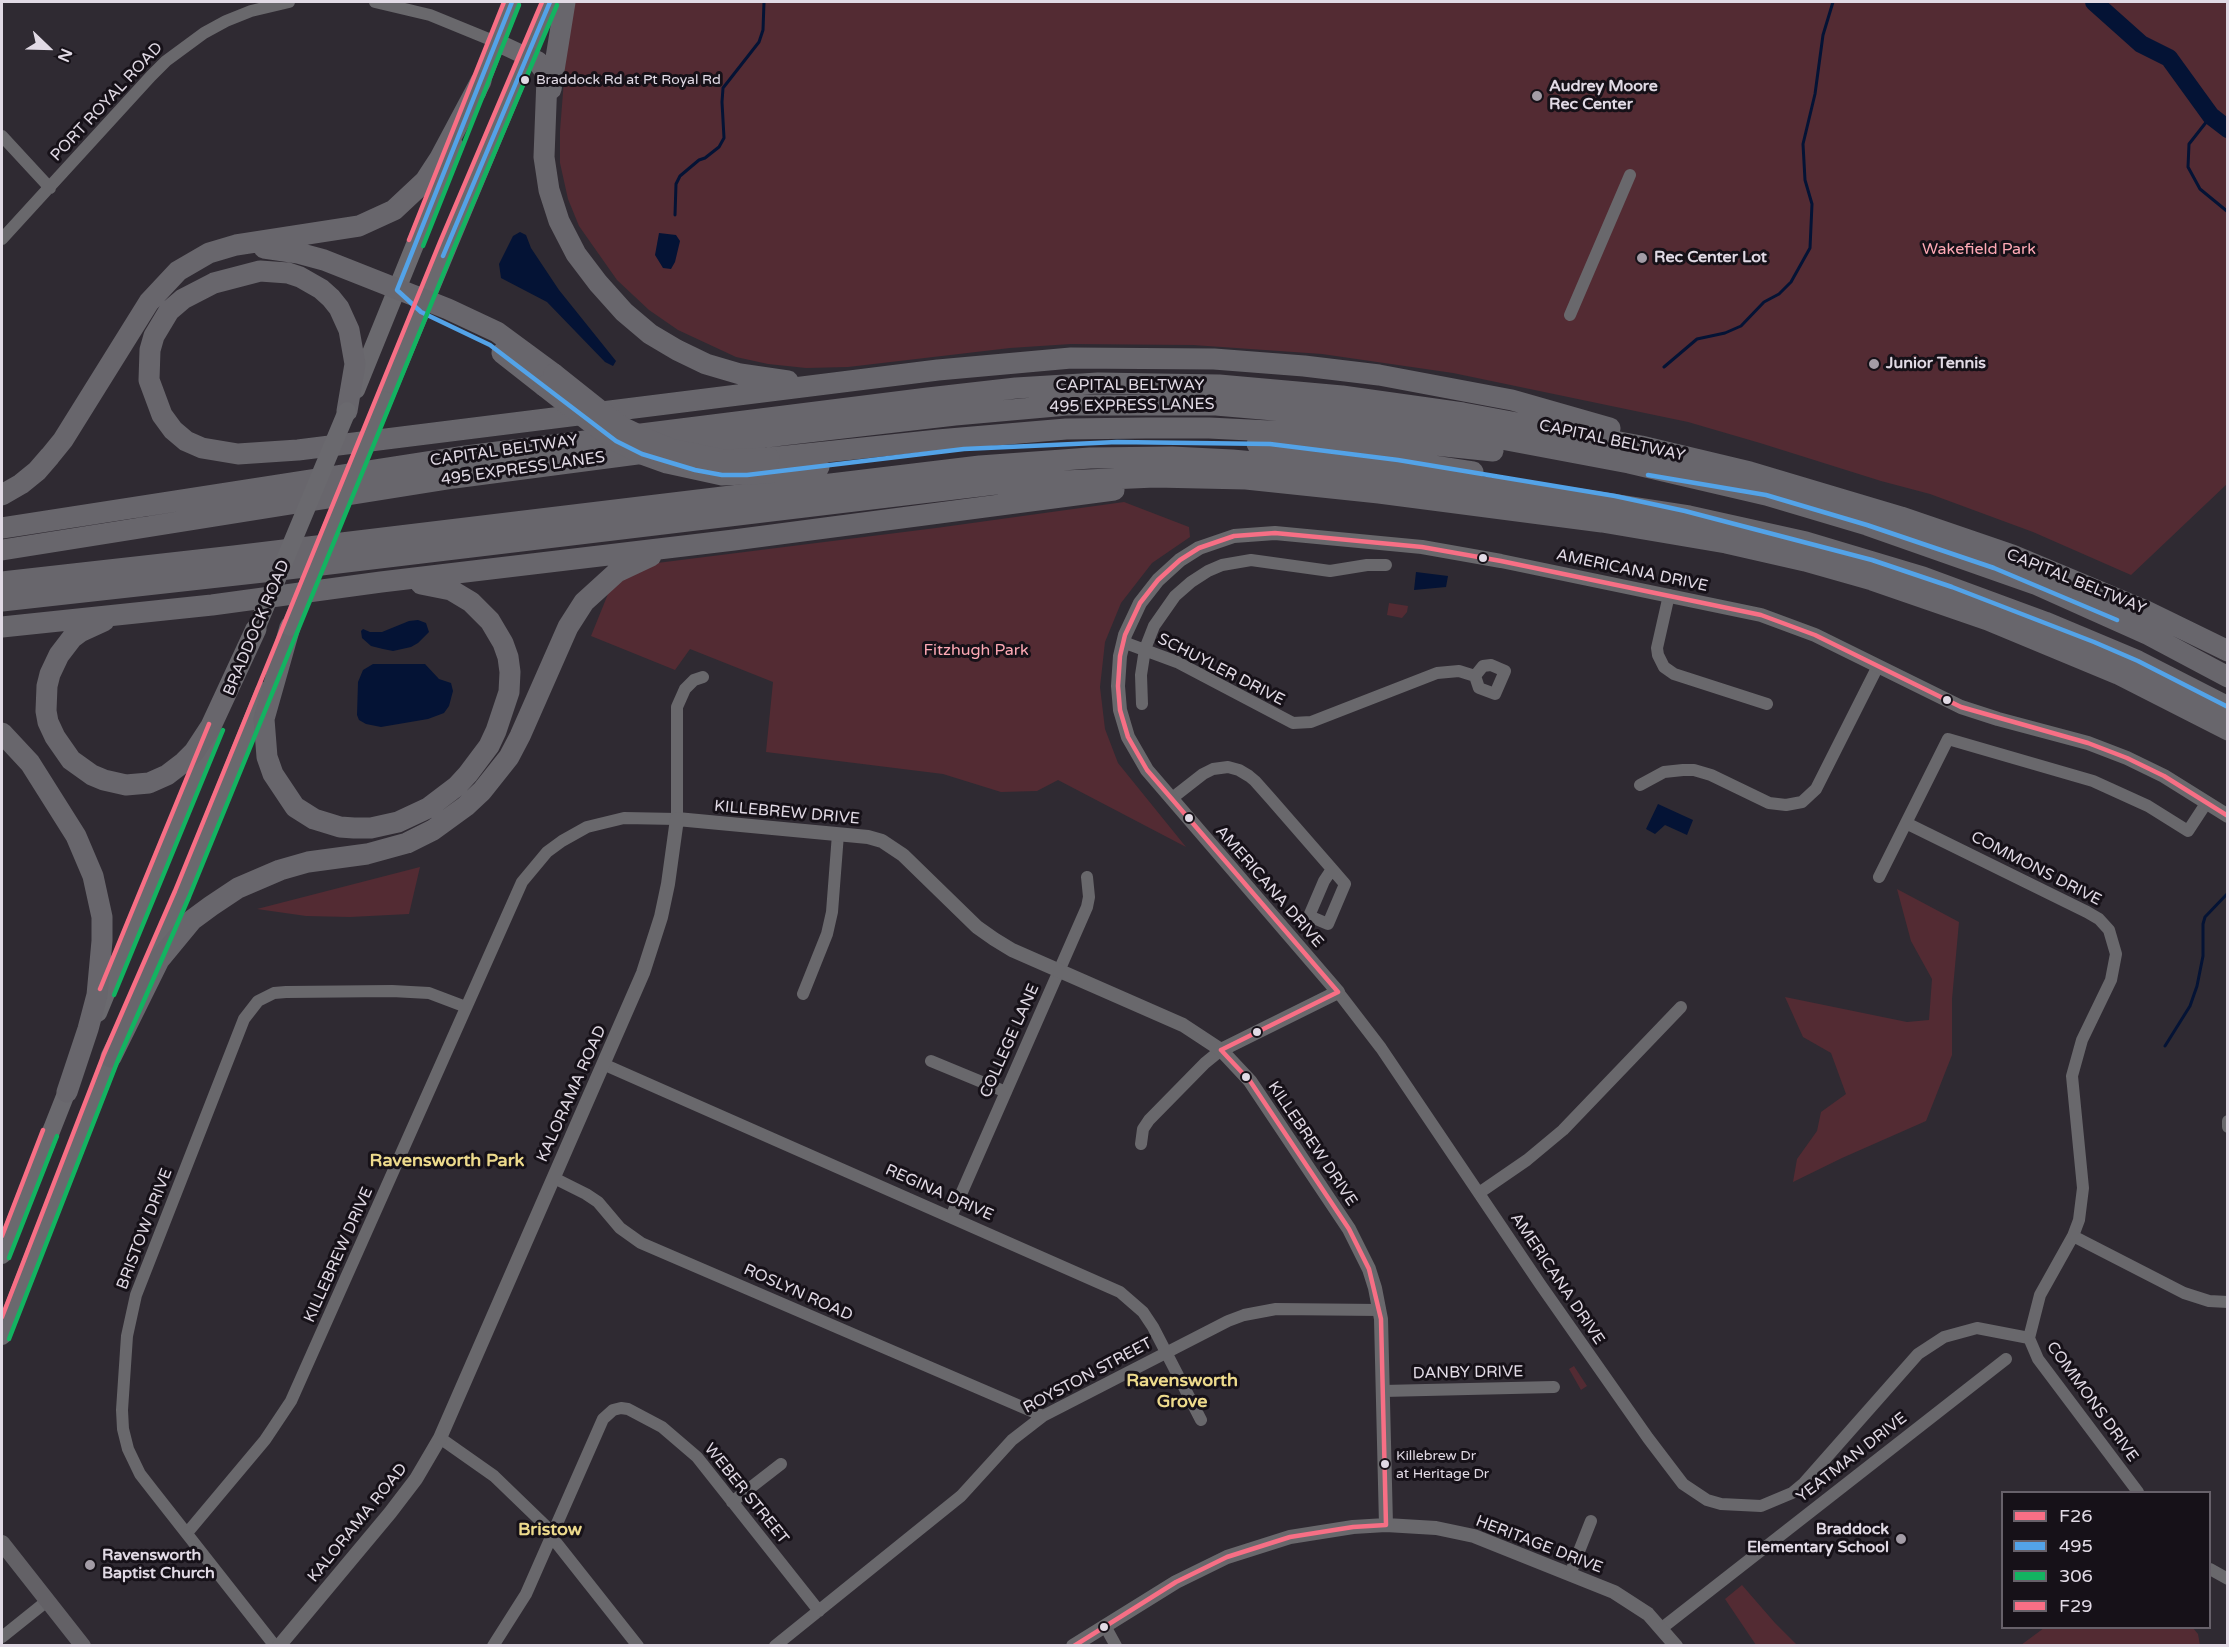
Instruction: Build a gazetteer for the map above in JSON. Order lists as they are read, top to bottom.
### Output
{
  "streets": {
    "highway": ["CAPITAL BELTWAY", "495 EXPRESS LANES"],
    "main road": ["BRADDOCK ROAD"],
    "street": [
      "PORT ROYAL ROAD",
      "AMERICANA DRIVE",
      "SCHUYLER DRIVE",
      "KILLEBREW DRIVE",
      "COMMONS DRIVE",
      "COLLEGE LANE",
      "KALORAMA ROAD",
      "REGINA DRIVE",
      "BRISTOW DRIVE",
      "ROSLYN ROAD",
      "DANBY DRIVE",
      "ROYSTON STREET",
      "YEATMAN DRIVE",
      "WEBER STREET",
      "HERITAGE DRIVE"
    ]
  },
  "crossings": [
    ["AMERICANA DRIVE", "SCHUYLER DRIVE"],
    ["AMERICANA DRIVE", "COMMONS DRIVE"],
    ["KILLEBREW DRIVE", "COLLEGE LANE"],
    ["KILLEBREW DRIVE", "KALORAMA ROAD"],
    ["KILLEBREW DRIVE", "BRISTOW DRIVE"],
    ["KILLEBREW DRIVE", "DANBY DRIVE"],
    ["KILLEBREW DRIVE", "ROYSTON STREET"],
    ["KILLEBREW DRIVE", "HERITAGE DRIVE"],
    ["COLLEGE LANE", "REGINA DRIVE"],
    ["KALORAMA ROAD", "REGINA DRIVE"],
    ["KALORAMA ROAD", "BRISTOW DRIVE"],
    ["KALORAMA ROAD", "ROSLYN ROAD"],
    ["REGINA DRIVE", "ROYSTON STREET"],
    ["ROSLYN ROAD", "ROYSTON STREET"],
    ["ROYSTON STREET", "WEBER STREET"],
    ["YEATMAN DRIVE", "HERITAGE DRIVE"]
  ],
  "districts": ["Ravensworth Park", "Ravensworth Grove", "Bristow"],
  "parks": ["Wakefield Park", "Fitzhugh Park"],
  "places": [
    "Braddock Rd at Pt Royal Rd",
    "Audrey Moore Rec Center",
    "Rec Center Lot",
    "Junior Tennis",
    "Killebrew Dr at Heritage Dr",
    "Braddock Elementary School",
    "Ravensworth Baptist Church"
  ],
  "lines": [
    "transit line 495",
    "transit line F29",
    "transit line 306",
    "transit line F26"
  ],
  "legend": [
    "F26",
    "495",
    "306",
    "F29"
  ],
  "north": "bottom right"
}
